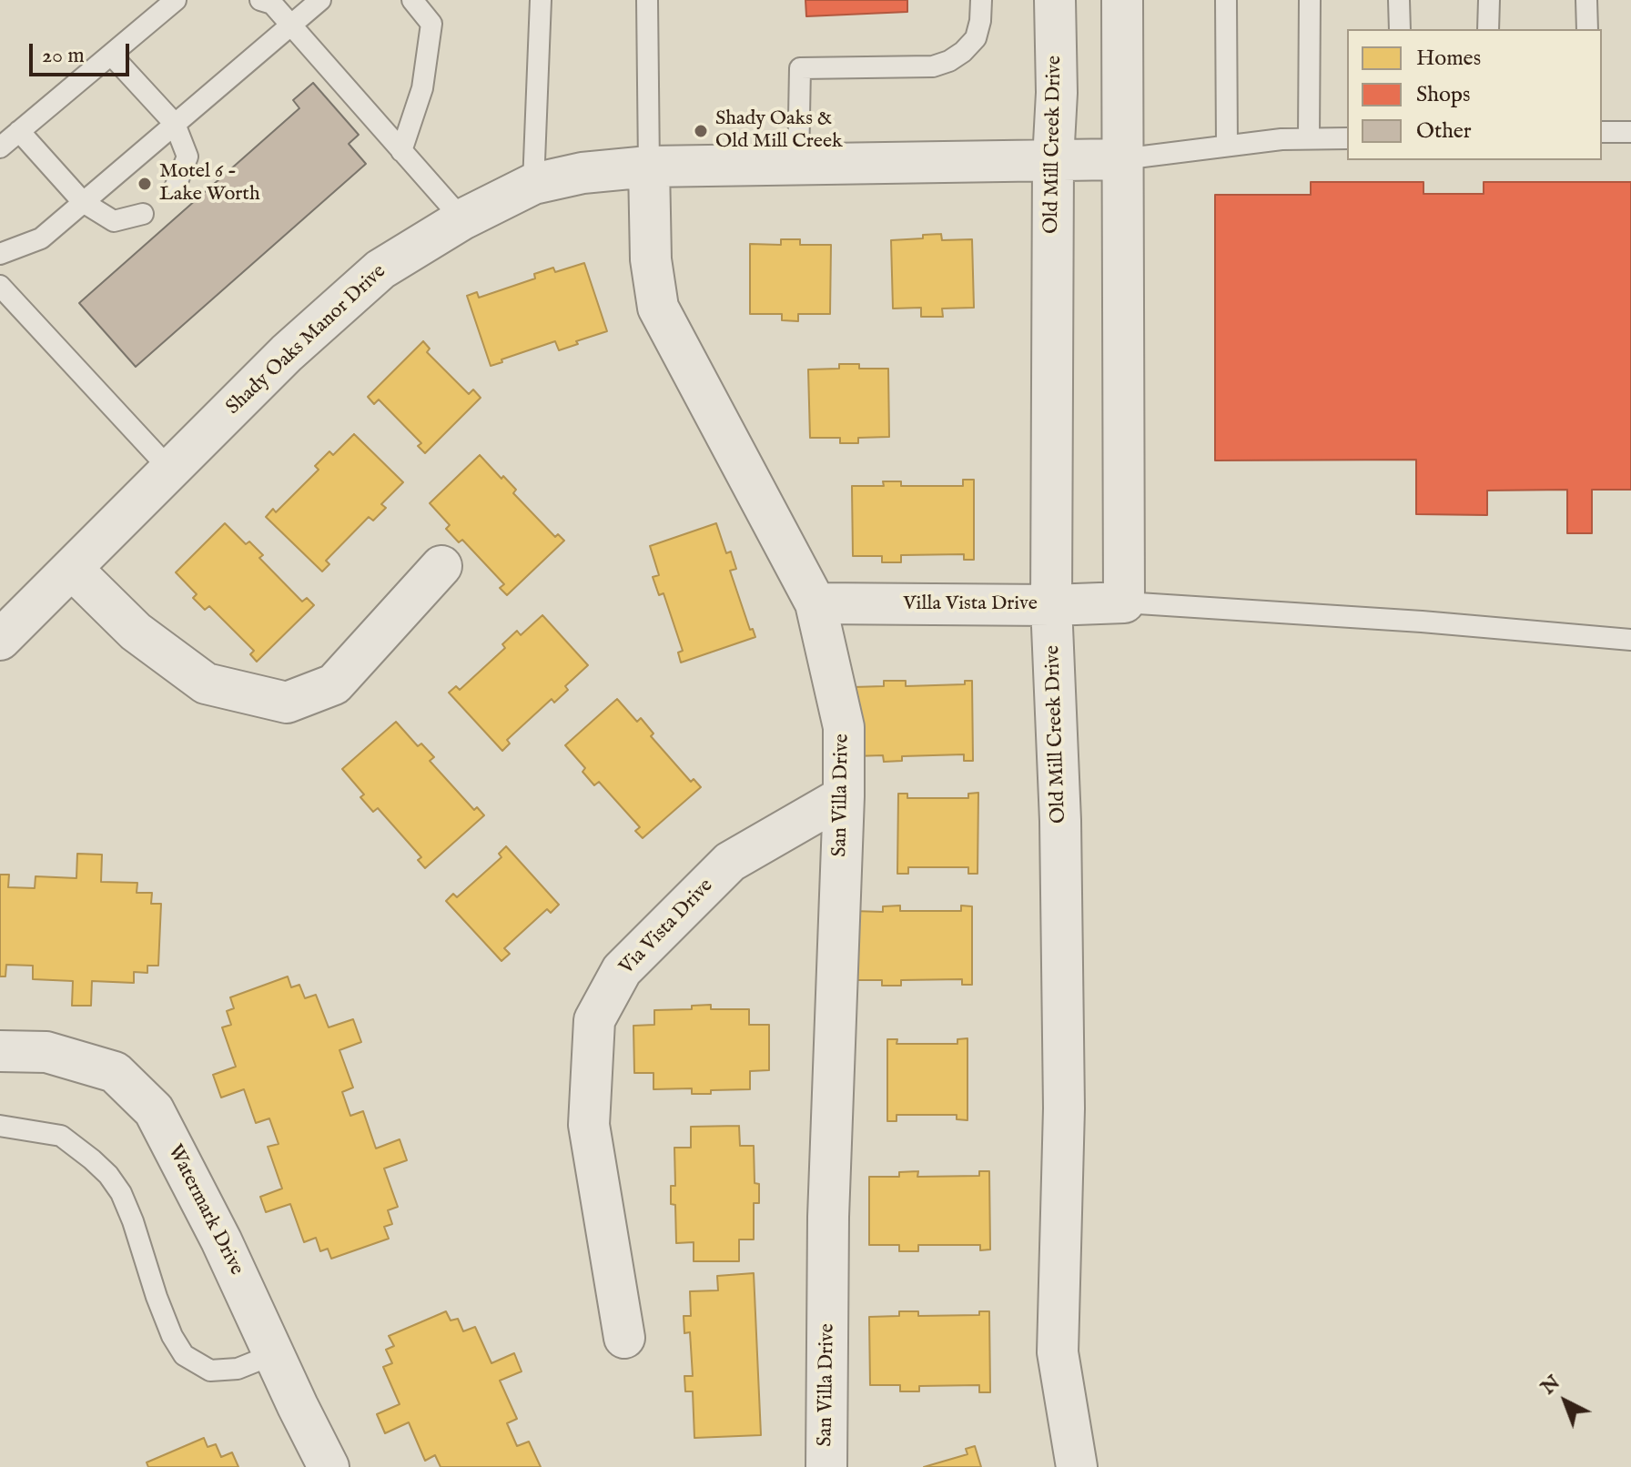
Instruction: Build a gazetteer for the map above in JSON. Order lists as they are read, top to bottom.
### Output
{
  "streets": {
    "street": [
      "Old Mill Creek Drive",
      "Shady Oaks Manor Drive",
      "Villa Vista Drive",
      "San Villa Drive",
      "Via Vista Drive",
      "Watermark Drive"
    ]
  },
  "crossings": [
    ["Old Mill Creek Drive", "Shady Oaks Manor Drive"],
    ["Old Mill Creek Drive", "Villa Vista Drive"],
    ["Shady Oaks Manor Drive", "San Villa Drive"],
    ["Villa Vista Drive", "San Villa Drive"],
    ["San Villa Drive", "Via Vista Drive"]
  ],
  "places": ["Shady Oaks & Old Mill Creek", "Motel 6 - Lake Worth"],
  "legend": ["Homes", "Shops", "Other"],
  "scale_bar": "20 m",
  "north": "top left"
}
